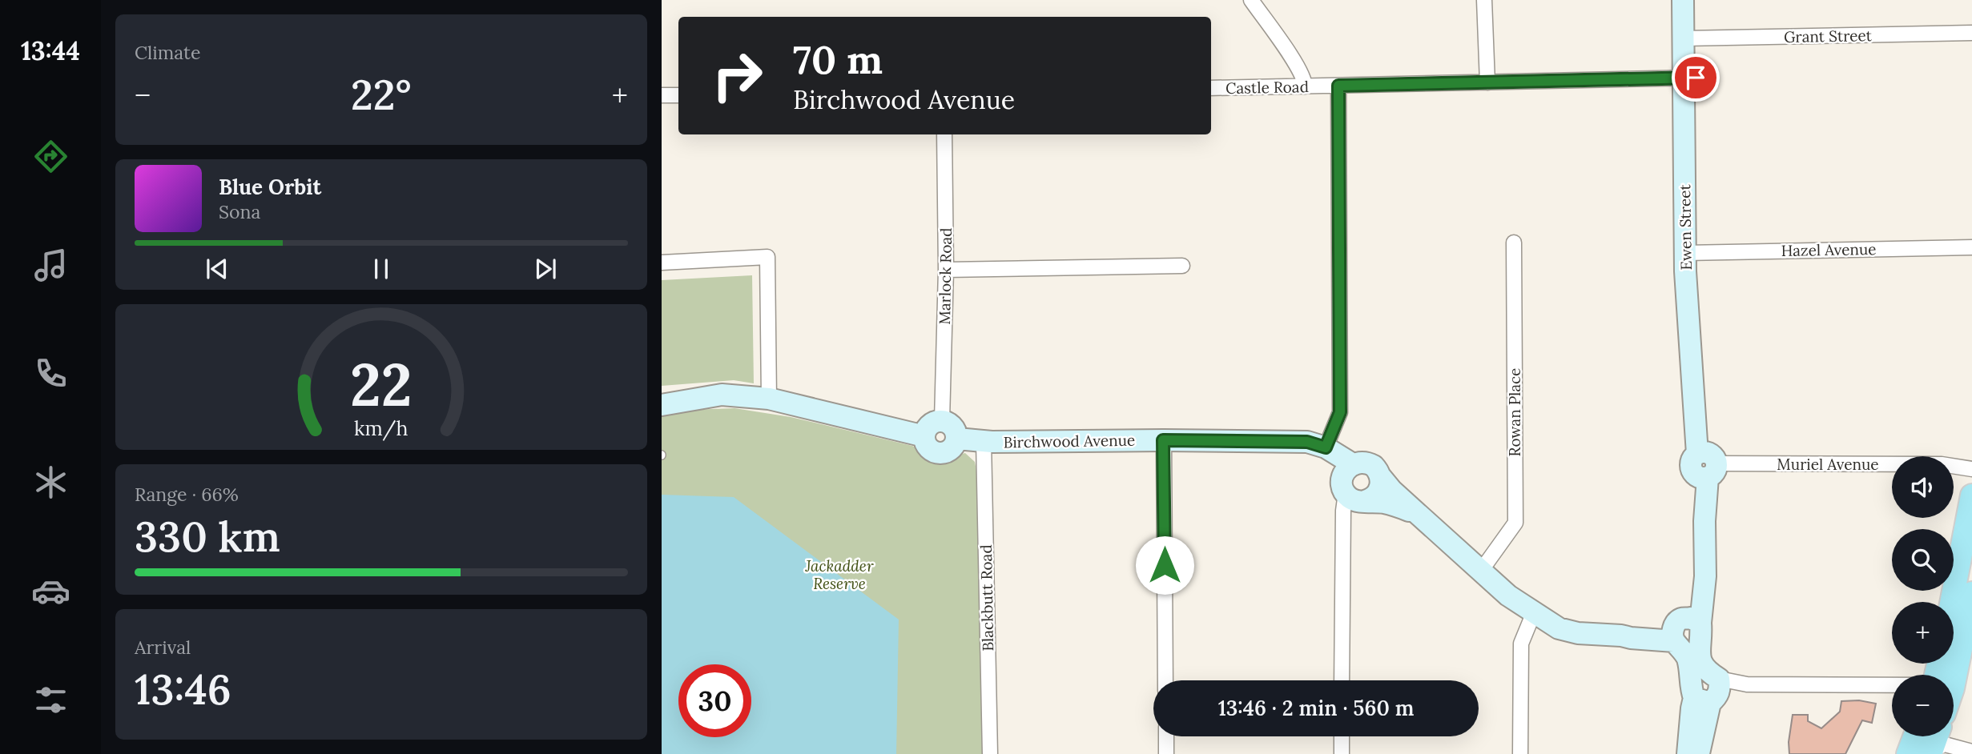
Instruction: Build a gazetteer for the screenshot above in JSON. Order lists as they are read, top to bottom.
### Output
{
  "streets": {
    "street": [
      "Grant Street",
      "Castle Road",
      "Ewen Street",
      "Hazel Avenue",
      "Marlock Road",
      "Rowan Place",
      "Birchwood Avenue",
      "Muriel Avenue",
      "Blackbutt Road"
    ]
  },
  "crossings": [
    ["Grant Street", "Ewen Street"],
    ["Castle Road", "Ewen Street"],
    ["Ewen Street", "Hazel Avenue"],
    ["Ewen Street", "Birchwood Avenue"],
    ["Ewen Street", "Muriel Avenue"],
    ["Marlock Road", "Birchwood Avenue"],
    ["Rowan Place", "Birchwood Avenue"],
    ["Birchwood Avenue", "Blackbutt Road"]
  ],
  "parks": ["Jackadder Reserve"],
  "page": {
    "tabs": "13:44",
    "tile": [
      "Climate",
      ["Range · 66%", "330 km"],
      ["Arrival", "13:46"]
    ],
    "turn": ["70 m", "Birchwood Avenue"],
    "heat": ["−", "22°", "+"],
    "song": ["Blue Orbit", "Sona"],
    "map_buttons": ["+", "−"],
    "limit": "30",
    "trip": "13:46 · 2 min · 560 m",
    "gauge": ["22", "km/h"]
  }
}
